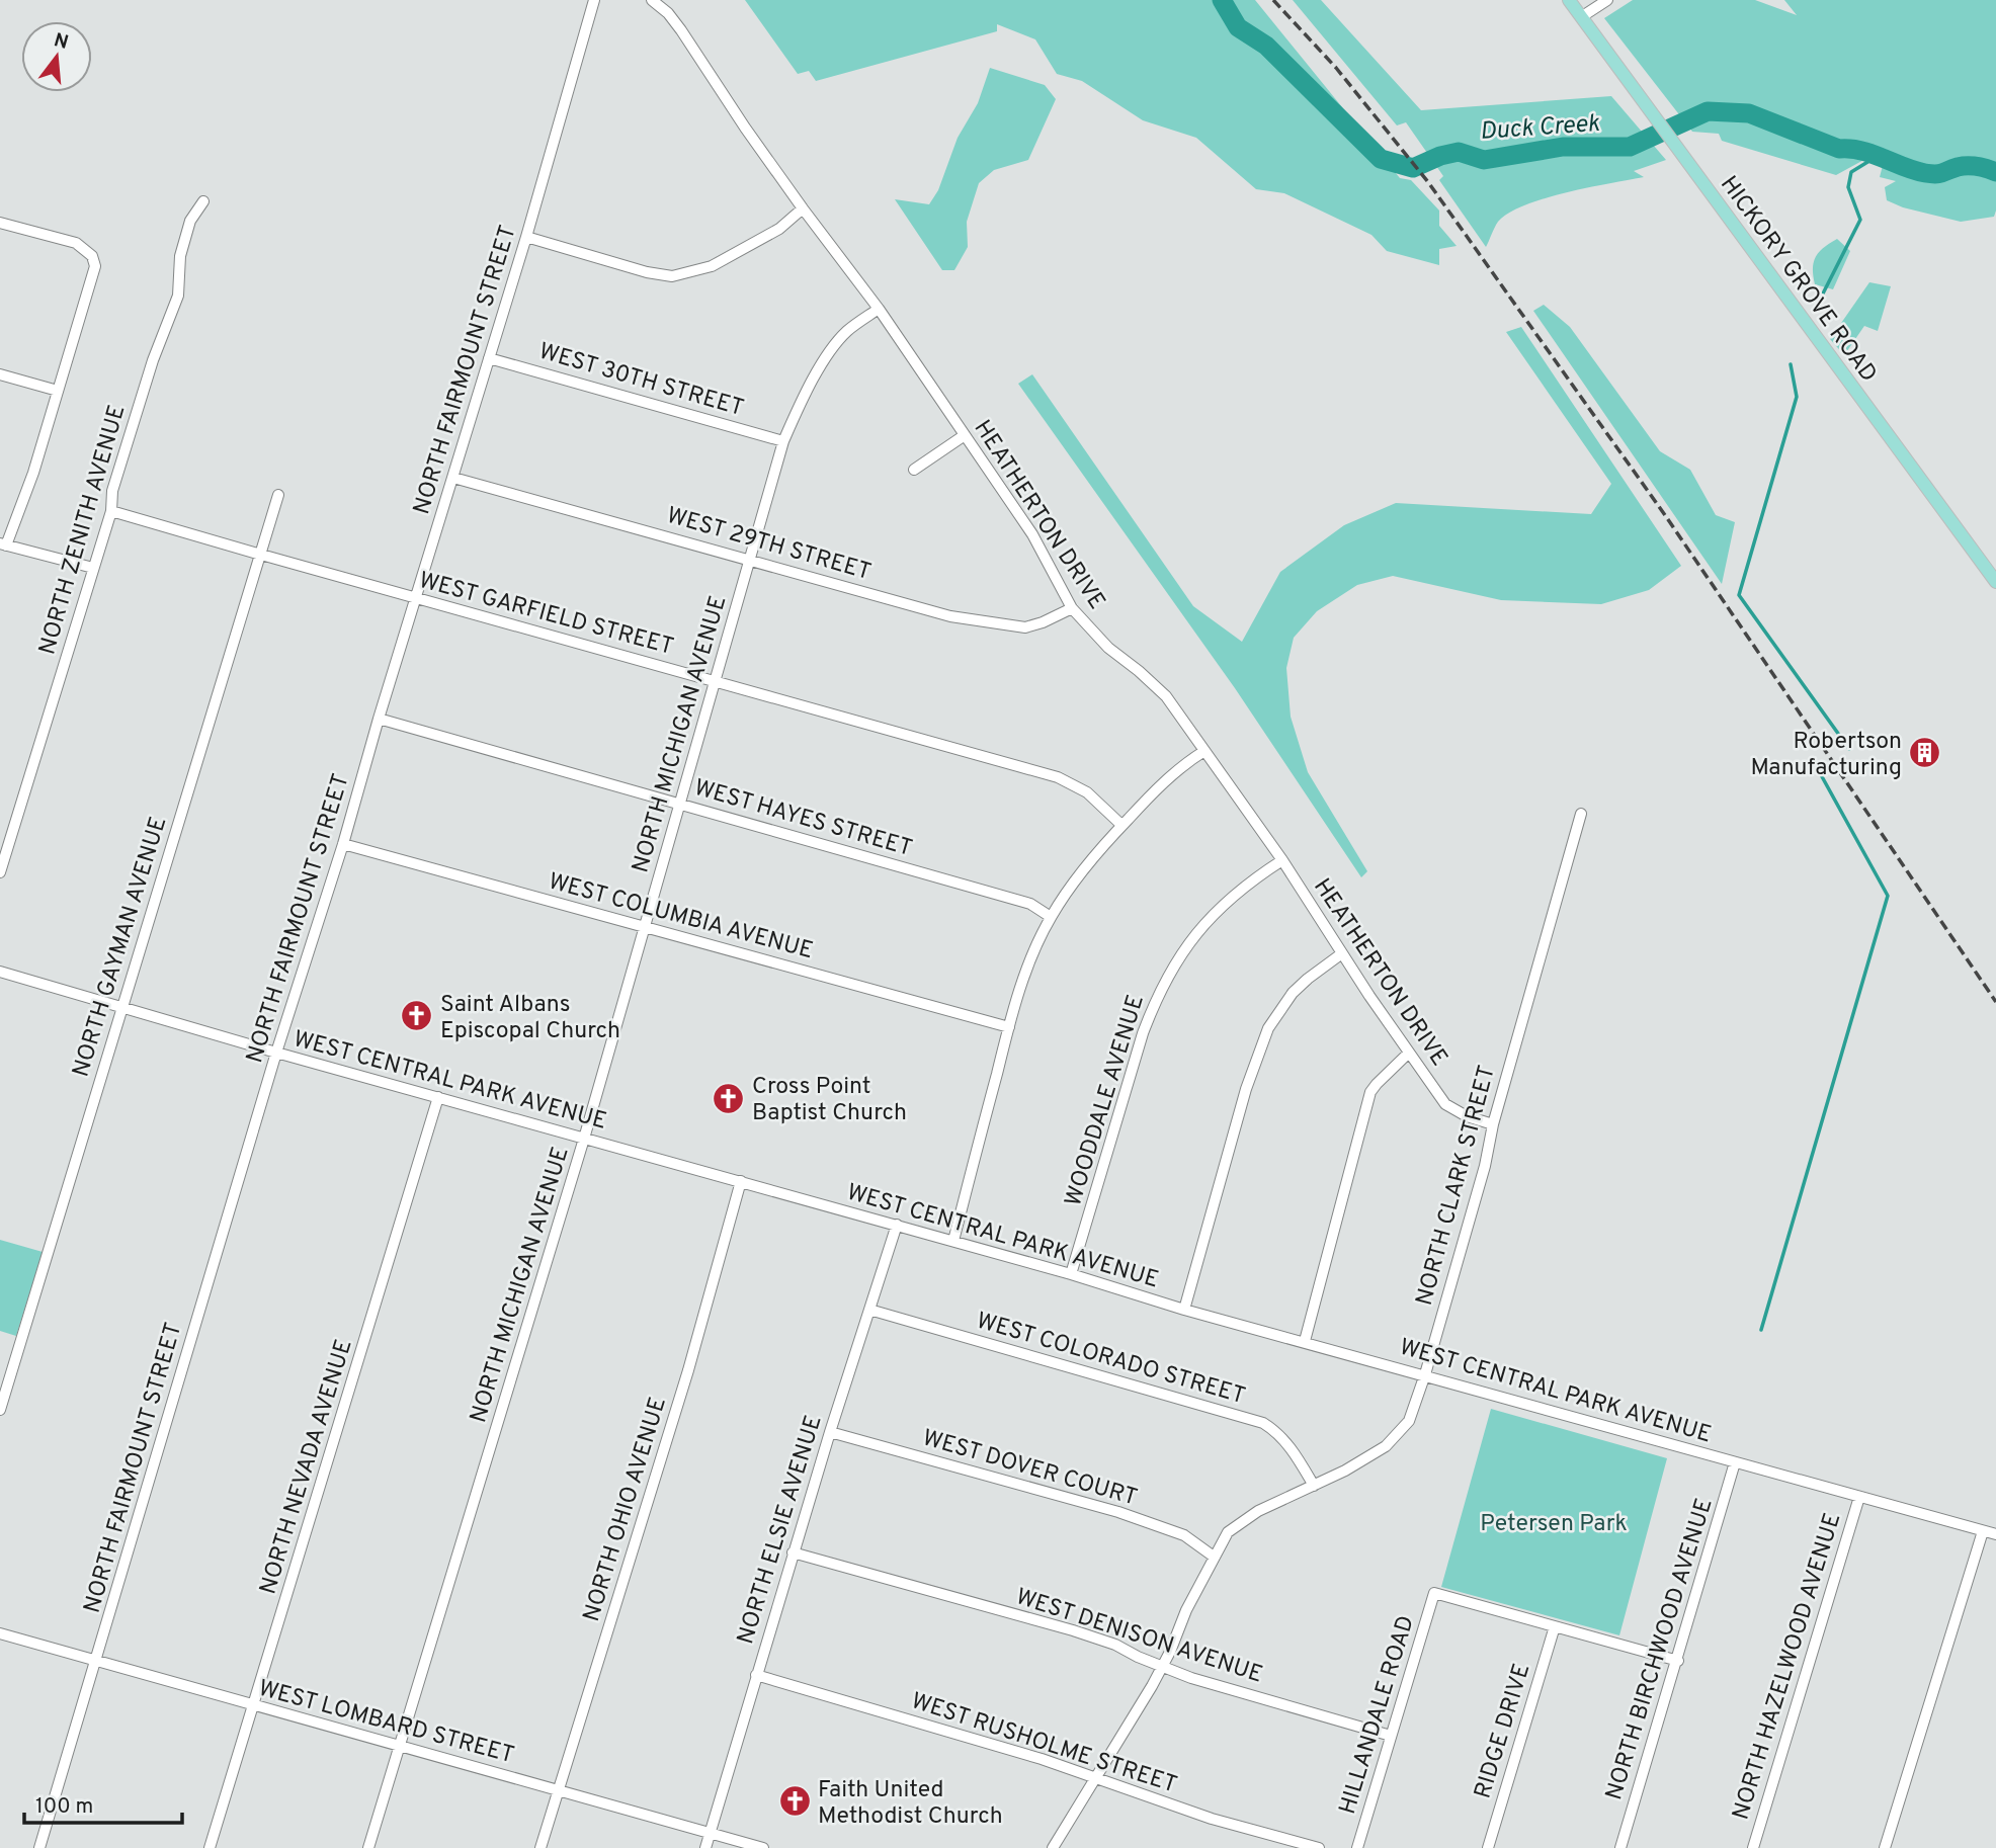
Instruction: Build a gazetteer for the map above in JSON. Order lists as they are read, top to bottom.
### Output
{
  "streets": {
    "main road": ["HICKORY GROVE ROAD"],
    "street": [
      "NORTH FAIRMOUNT STREET",
      "WEST 30TH STREET",
      "HEATHERTON DRIVE",
      "NORTH ZENITH AVENUE",
      "WEST 29TH STREET",
      "WEST GARFIELD STREET",
      "NORTH MICHIGAN AVENUE",
      "WEST HAYES STREET",
      "WEST COLUMBIA AVENUE",
      "NORTH GAYMAN AVENUE",
      "WEST CENTRAL PARK AVENUE",
      "WOODDALE AVENUE",
      "NORTH CLARK STREET",
      "WEST COLORADO STREET",
      "NORTH NEVADA AVENUE",
      "WEST DOVER COURT",
      "NORTH OHIO AVENUE",
      "NORTH ELSIE AVENUE",
      "WEST DENISON AVENUE",
      "NORTH BIRCHWOOD AVENUE",
      "NORTH HAZELWOOD AVENUE",
      "HILLANDALE ROAD",
      "WEST LOMBARD STREET",
      "RIDGE DRIVE",
      "WEST RUSHOLME STREET"
    ]
  },
  "crossings": [
    ["NORTH FAIRMOUNT STREET", "WEST 30TH STREET"],
    ["NORTH FAIRMOUNT STREET", "WEST 29TH STREET"],
    ["NORTH FAIRMOUNT STREET", "WEST GARFIELD STREET"],
    ["NORTH FAIRMOUNT STREET", "WEST HAYES STREET"],
    ["NORTH FAIRMOUNT STREET", "WEST COLUMBIA AVENUE"],
    ["NORTH FAIRMOUNT STREET", "WEST CENTRAL PARK AVENUE"],
    ["NORTH FAIRMOUNT STREET", "WEST LOMBARD STREET"],
    ["WEST 30TH STREET", "NORTH MICHIGAN AVENUE"],
    ["HEATHERTON DRIVE", "WEST 29TH STREET"],
    ["HEATHERTON DRIVE", "NORTH MICHIGAN AVENUE"],
    ["HEATHERTON DRIVE", "WOODDALE AVENUE"],
    ["HEATHERTON DRIVE", "NORTH CLARK STREET"],
    ["NORTH ZENITH AVENUE", "WEST GARFIELD STREET"],
    ["WEST 29TH STREET", "NORTH MICHIGAN AVENUE"],
    ["WEST GARFIELD STREET", "NORTH MICHIGAN AVENUE"],
    ["WEST GARFIELD STREET", "NORTH GAYMAN AVENUE"],
    ["NORTH MICHIGAN AVENUE", "WEST HAYES STREET"],
    ["NORTH MICHIGAN AVENUE", "WEST COLUMBIA AVENUE"],
    ["NORTH MICHIGAN AVENUE", "WEST CENTRAL PARK AVENUE"],
    ["NORTH MICHIGAN AVENUE", "WEST LOMBARD STREET"],
    ["NORTH GAYMAN AVENUE", "WEST CENTRAL PARK AVENUE"],
    ["WEST CENTRAL PARK AVENUE", "WOODDALE AVENUE"],
    ["WEST CENTRAL PARK AVENUE", "NORTH CLARK STREET"],
    ["WEST CENTRAL PARK AVENUE", "NORTH NEVADA AVENUE"],
    ["WEST CENTRAL PARK AVENUE", "NORTH OHIO AVENUE"],
    ["WEST CENTRAL PARK AVENUE", "NORTH ELSIE AVENUE"],
    ["WEST CENTRAL PARK AVENUE", "NORTH BIRCHWOOD AVENUE"],
    ["WEST CENTRAL PARK AVENUE", "NORTH HAZELWOOD AVENUE"],
    ["NORTH CLARK STREET", "WEST COLORADO STREET"],
    ["NORTH CLARK STREET", "WEST DOVER COURT"],
    ["NORTH CLARK STREET", "WEST DENISON AVENUE"],
    ["NORTH CLARK STREET", "WEST RUSHOLME STREET"],
    ["WEST COLORADO STREET", "NORTH ELSIE AVENUE"],
    ["NORTH NEVADA AVENUE", "WEST LOMBARD STREET"],
    ["WEST DOVER COURT", "NORTH ELSIE AVENUE"],
    ["NORTH OHIO AVENUE", "WEST LOMBARD STREET"],
    ["NORTH ELSIE AVENUE", "WEST DENISON AVENUE"],
    ["NORTH ELSIE AVENUE", "WEST LOMBARD STREET"],
    ["NORTH ELSIE AVENUE", "WEST RUSHOLME STREET"],
    ["WEST DENISON AVENUE", "HILLANDALE ROAD"],
    ["HILLANDALE ROAD", "RIDGE DRIVE"]
  ],
  "water": ["Duck Creek"],
  "parks": ["Petersen Park"],
  "places": {
    "building": ["Robertson Manufacturing"],
    "church": ["Saint Albans Episcopal Church", "Cross Point Baptist Church", "Faith United Methodist Church"]
  },
  "scale_bar": "100 m",
  "north": "top"
}
